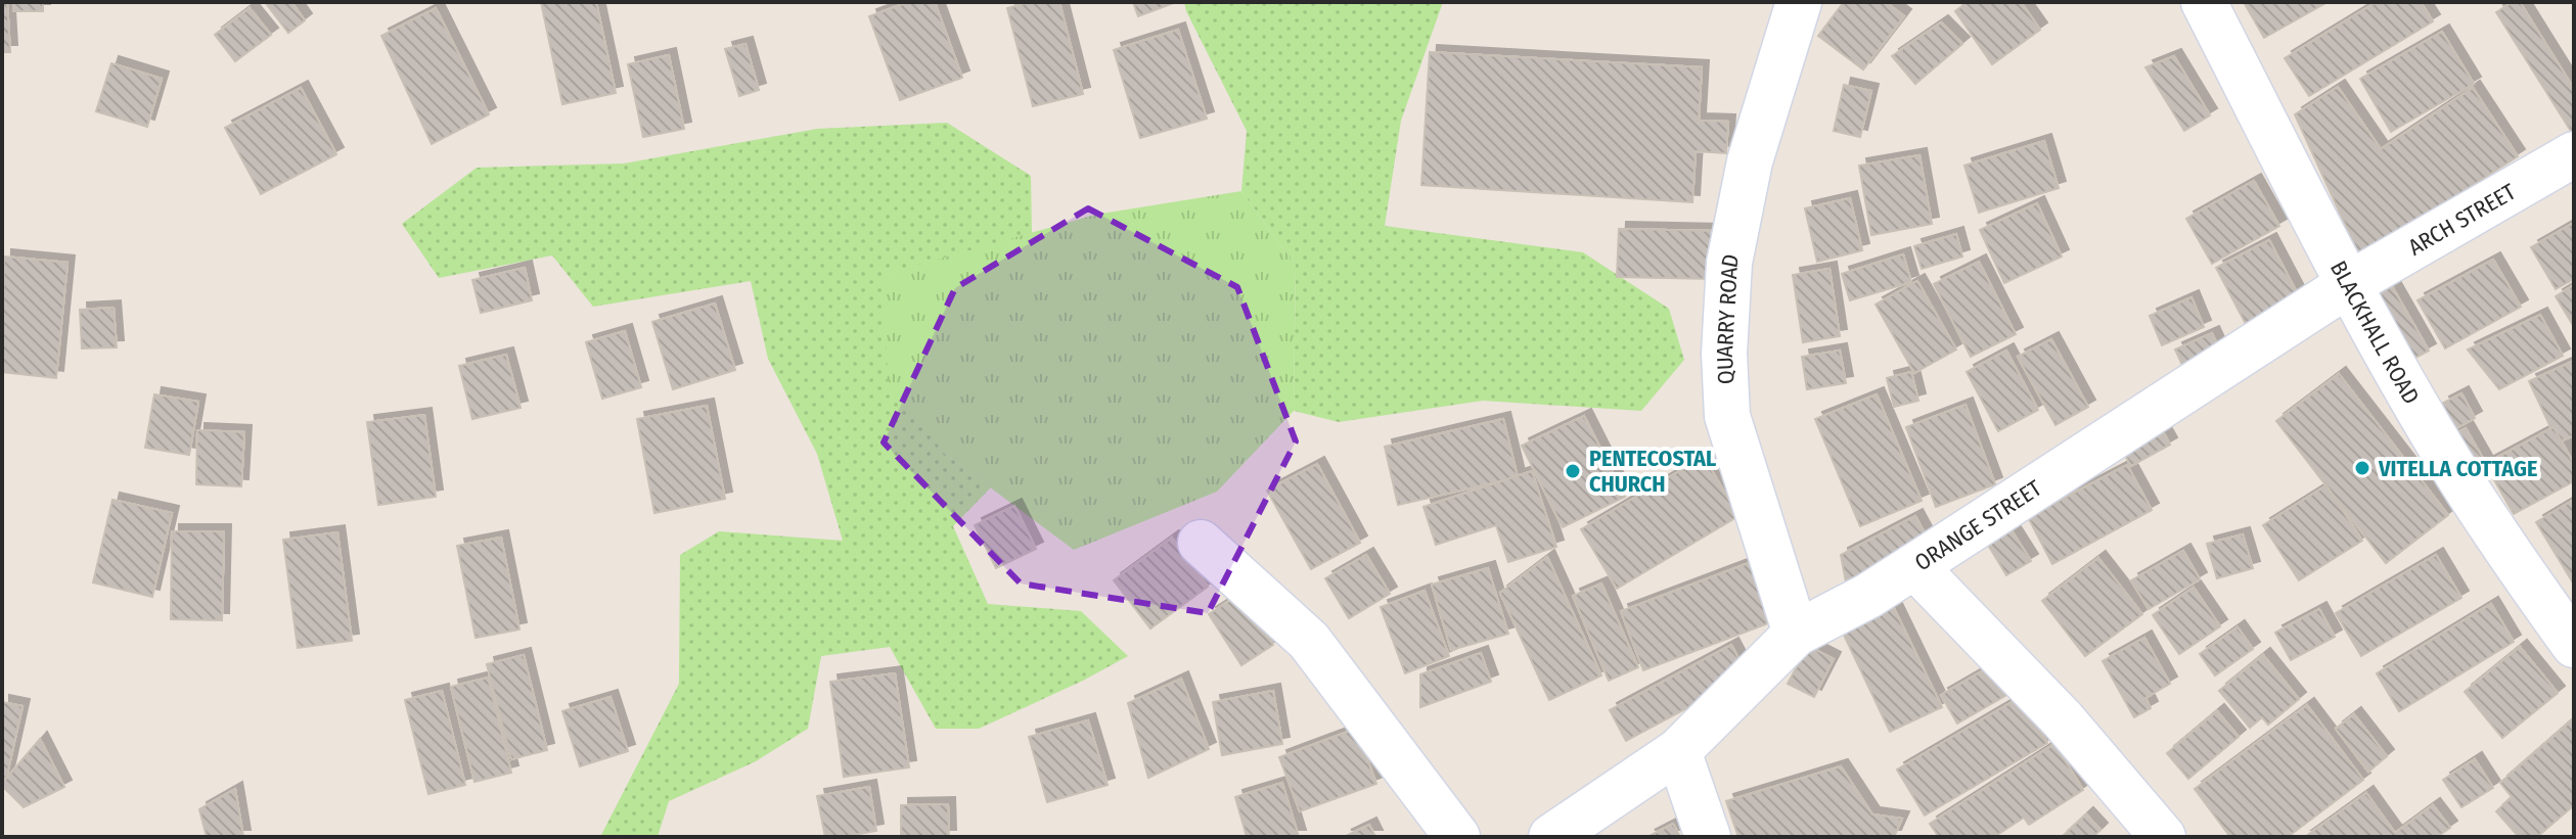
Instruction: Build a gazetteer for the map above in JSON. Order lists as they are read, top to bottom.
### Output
{
  "streets": {
    "street": [
      "ARCH STREET",
      "QUARRY ROAD",
      "BLACKHALL ROAD",
      "ORANGE STREET"
    ]
  },
  "crossings": [
    ["ARCH STREET", "BLACKHALL ROAD"],
    ["ARCH STREET", "ORANGE STREET"],
    ["BLACKHALL ROAD", "ORANGE STREET"]
  ],
  "places": ["VITELLA COTTAGE", "PENTECOSTAL CHURCH"]
}
